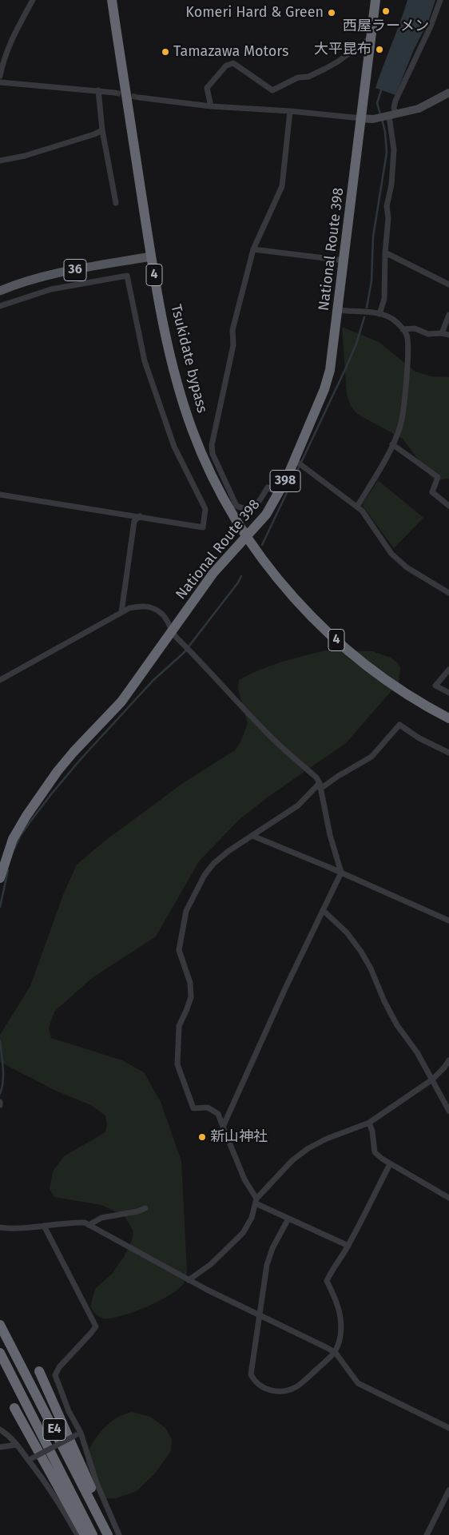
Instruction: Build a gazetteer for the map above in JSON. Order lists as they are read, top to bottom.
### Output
{
  "streets": {
    "highway": [
      "National Route 398",
      "4",
      "Tsukidate bypass",
      "398",
      "E4"
    ],
    "main road": ["36"]
  },
  "crossings": [
    ["National Route 398", "Tsukidate bypass"],
    ["36", "Tsukidate bypass"]
  ],
  "places": [
    "西屋ラーメン",
    "Komeri Hard & Green",
    "大平昆布",
    "Tamazawa Motors",
    "新山神社"
  ]
}
